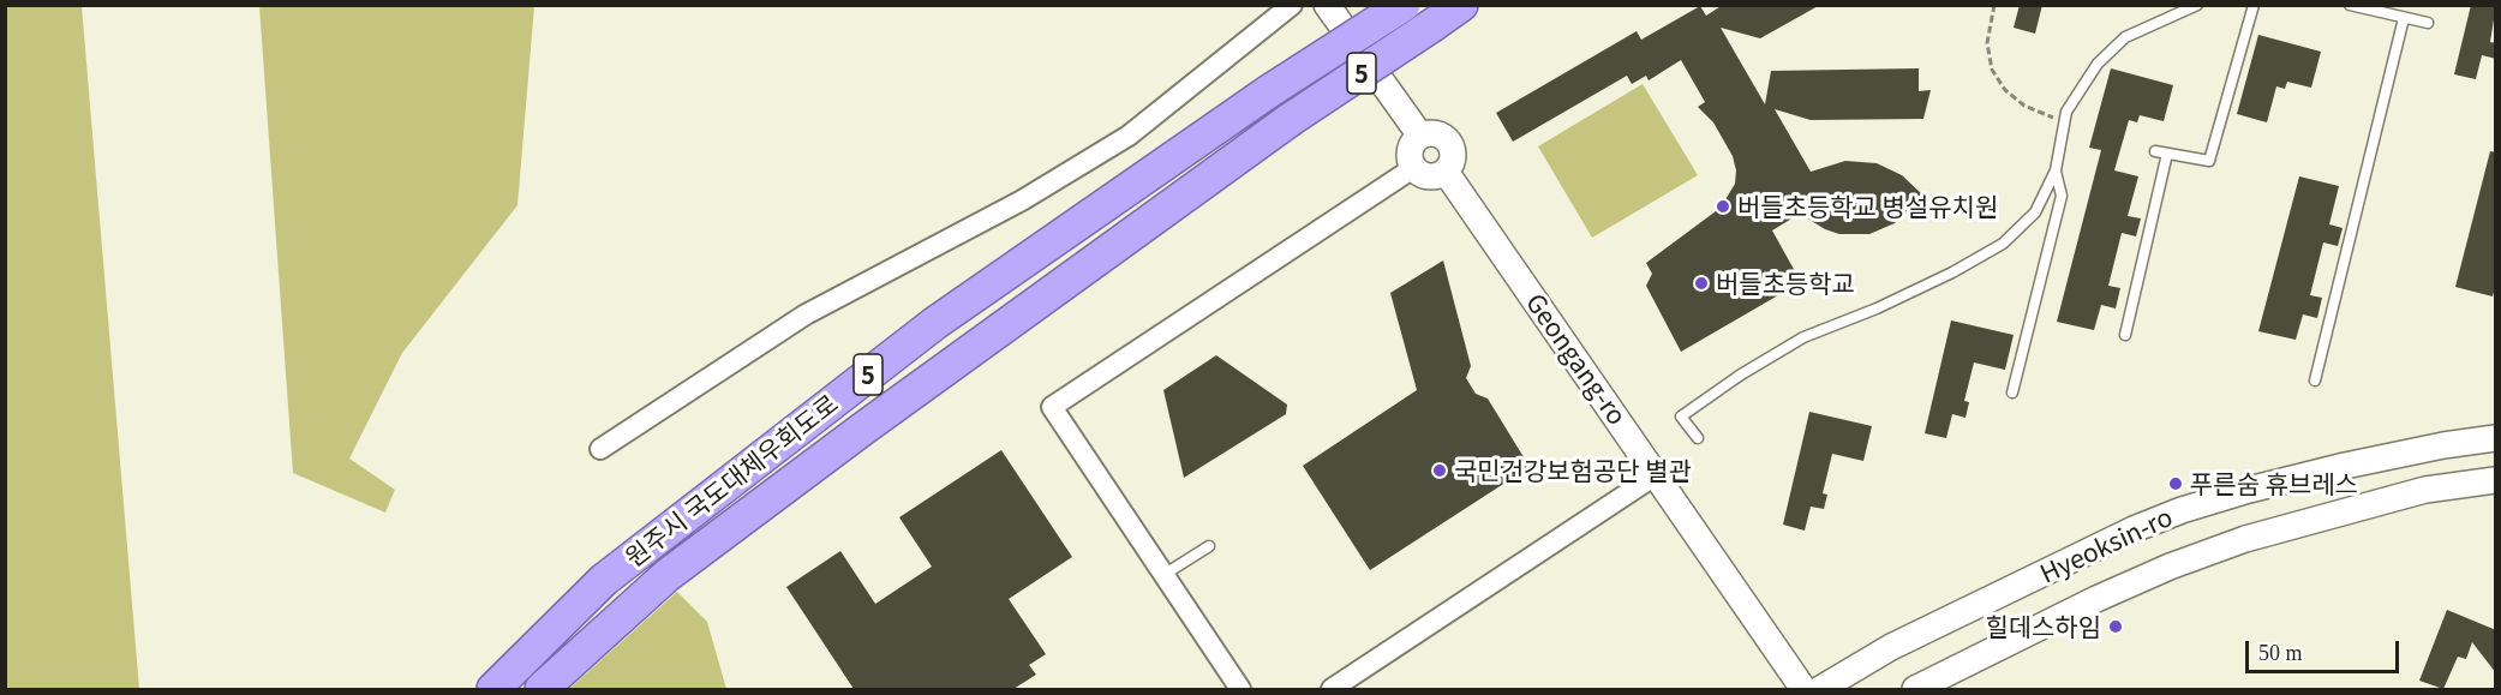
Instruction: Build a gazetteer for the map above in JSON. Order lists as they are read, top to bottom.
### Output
{
  "streets": {
    "highway": ["5", "원주시 국도대체우회도로"],
    "street": ["Geongang-ro", "Hyeoksin-ro"]
  },
  "places": [
    "버들초등학교 병설유치원",
    "버들초등학교",
    "국민건강보험공단 별관",
    "푸른숨 휴브레스",
    "힐데스하임"
  ],
  "scale_bar": "50 m"
}
